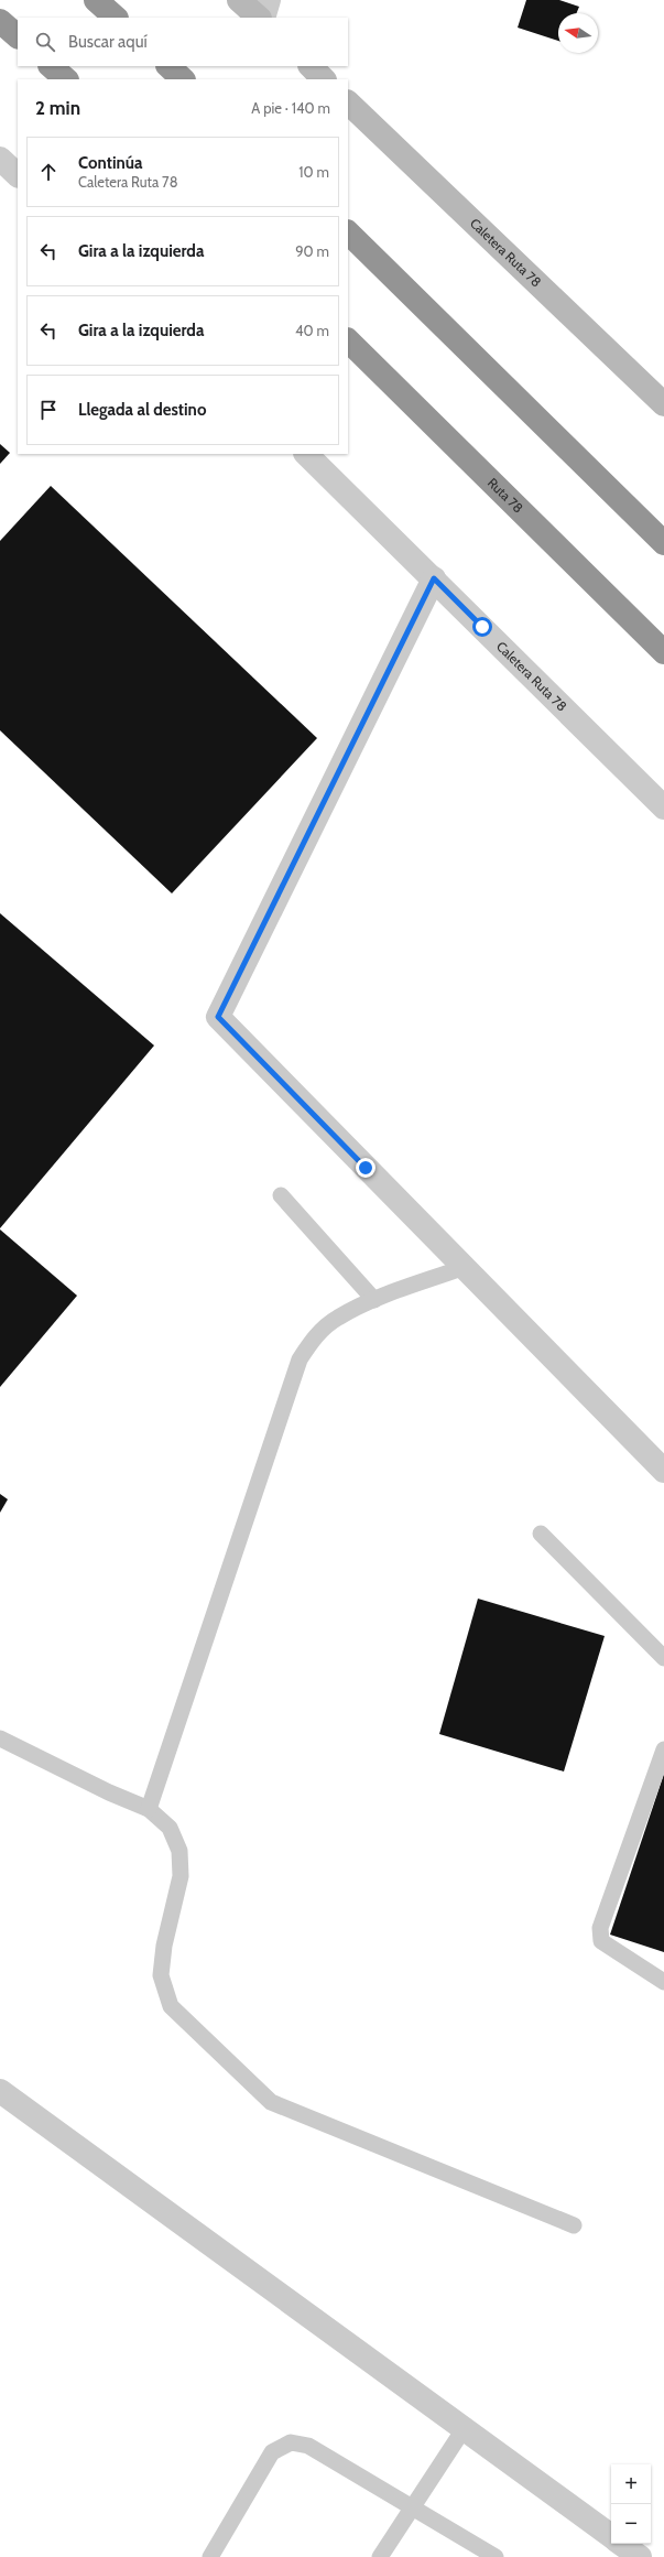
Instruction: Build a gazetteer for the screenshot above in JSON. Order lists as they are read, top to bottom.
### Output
{
  "streets": {
    "highway": ["Ruta 78"],
    "street": ["Caletera Ruta 78"]
  },
  "north": "left",
  "page": {
    "search": "Buscar aquí",
    "heading": ["2 min", "A pie · 140 m"],
    "list": [
      ["Continúa", "Caletera Ruta 78", "10 m"],
      ["Gira a la izquierda", "90 m"],
      ["Gira a la izquierda", "40 m"],
      "Llegada al destino"
    ],
    "map_buttons": ["+", "−"]
  }
}
